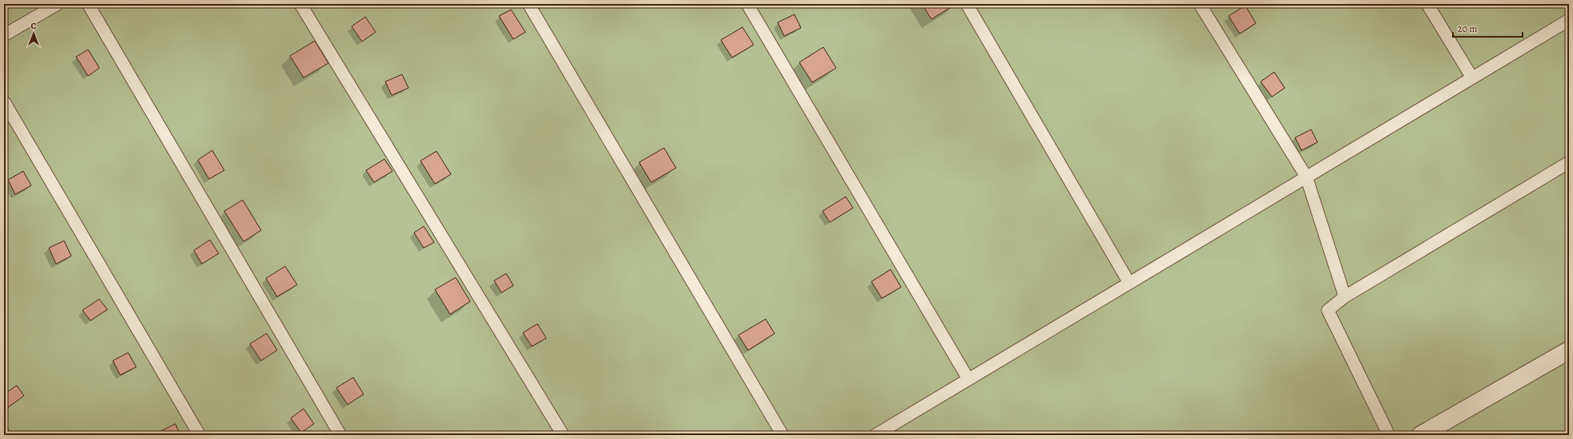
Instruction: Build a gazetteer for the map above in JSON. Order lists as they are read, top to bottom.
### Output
{
  "scale_bar": "20 m",
  "north": "top"
}
